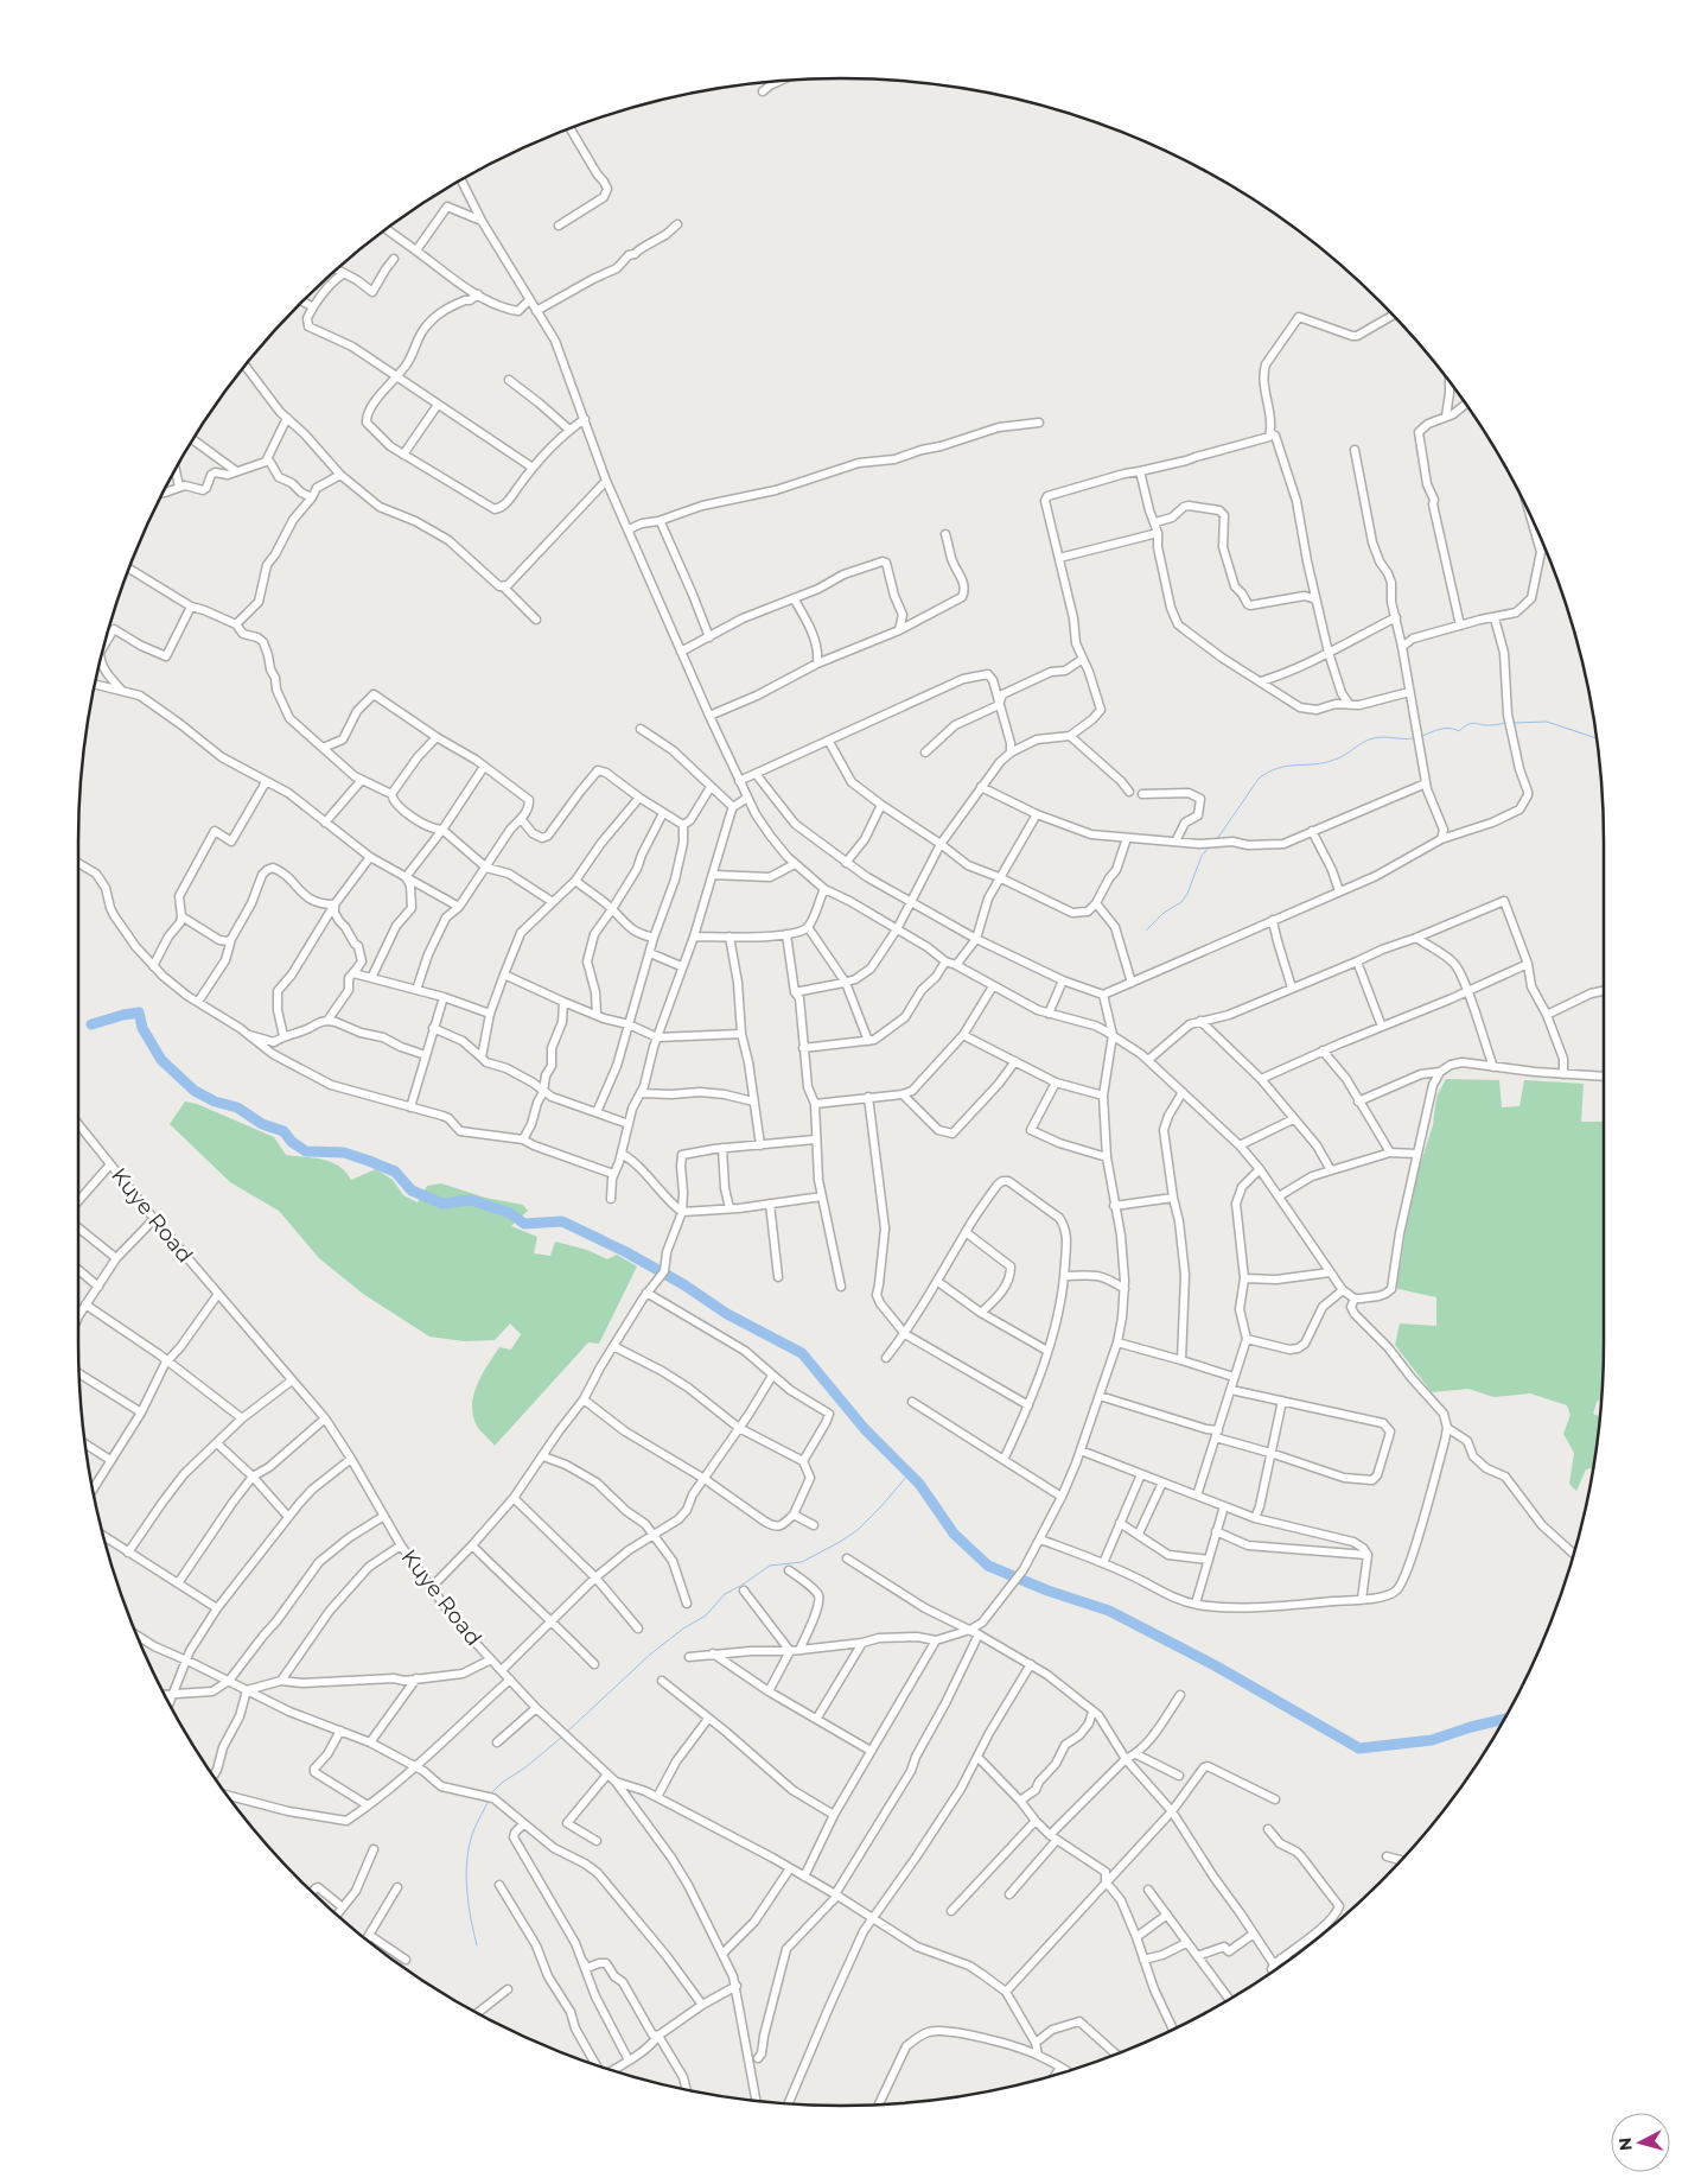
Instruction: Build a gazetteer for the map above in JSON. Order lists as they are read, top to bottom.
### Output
{
  "streets": {
    "street": ["Kuye Road"]
  },
  "north": "left"
}
